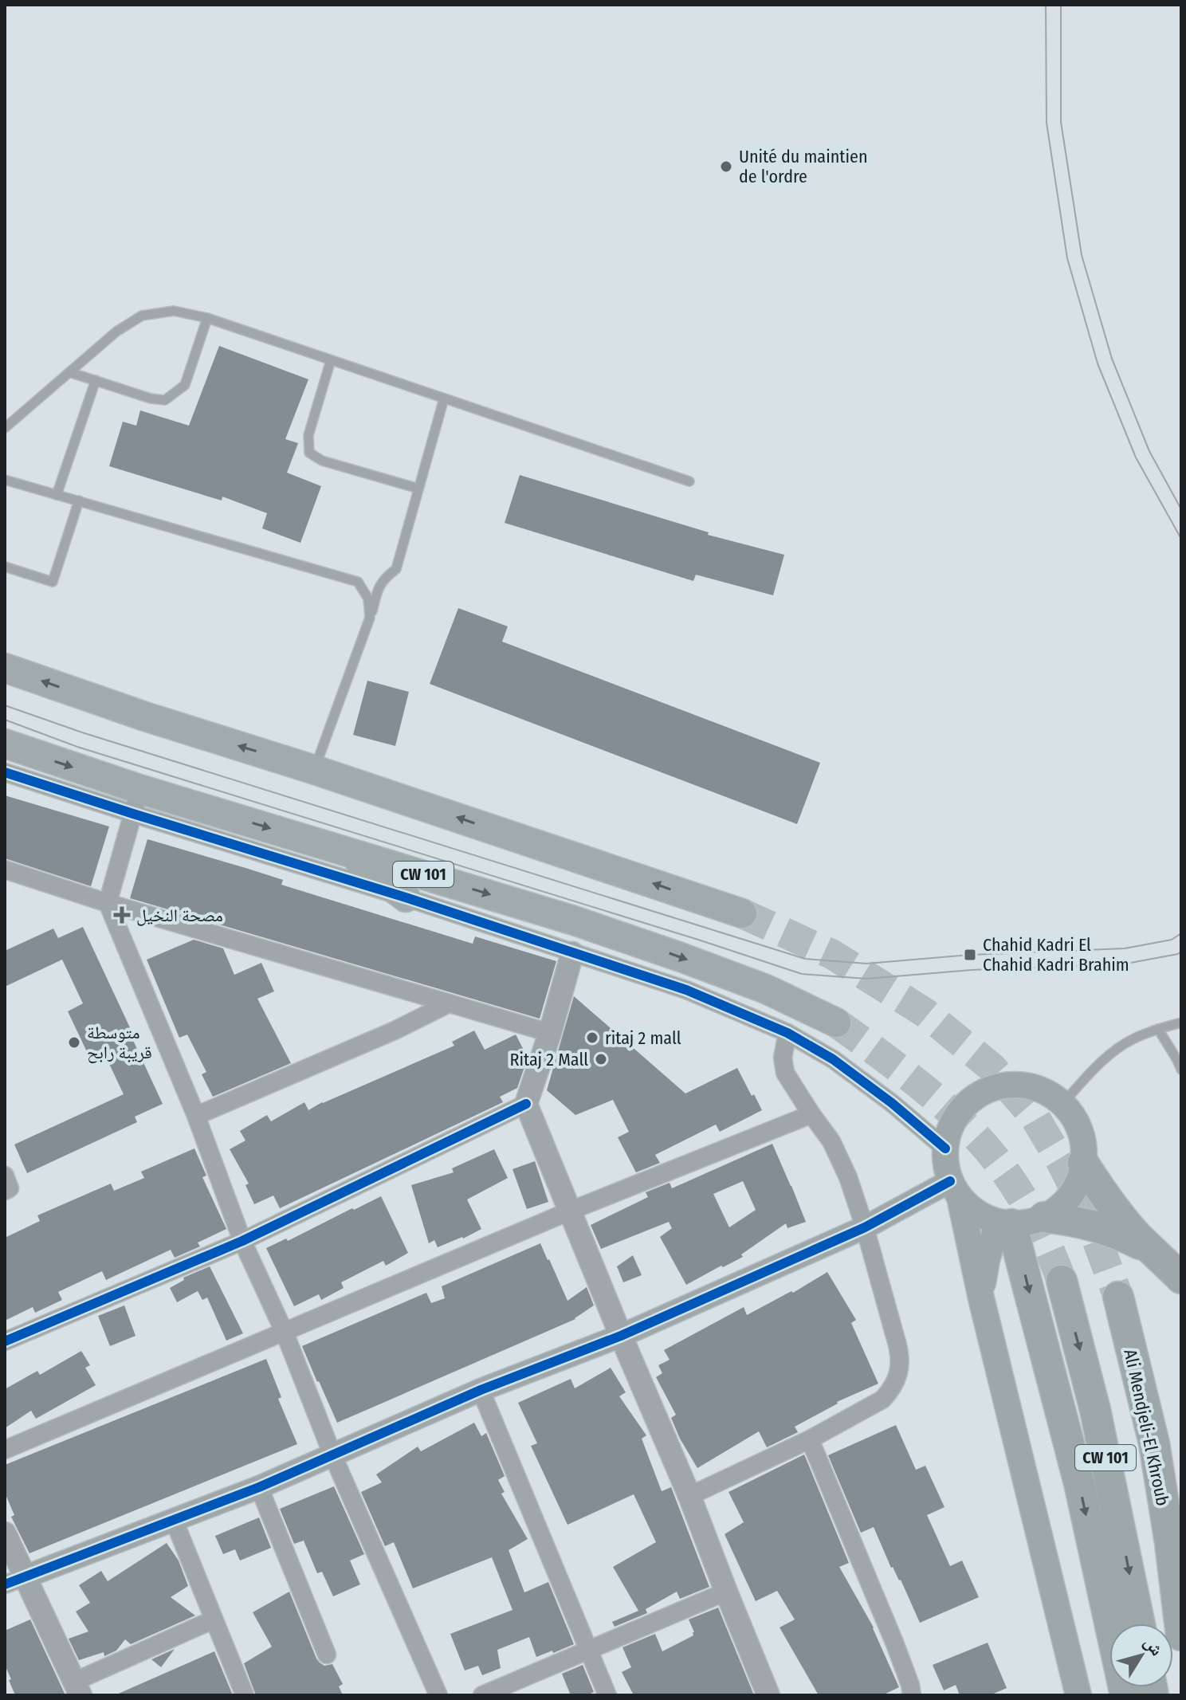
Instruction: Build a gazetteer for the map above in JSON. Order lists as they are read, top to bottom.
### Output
{
  "streets": {
    "highway": ["CW 101", "Ali Mendjeli-El Khroub"]
  },
  "places": {
    "other": [
      "Unité du maintien de l'ordre",
      "ritaj 2 mall",
      "متوسطة قريبة رابح",
      "Ritaj 2 Mall"
    ],
    "health": ["مصحة النخيل"],
    "transit": ["Chahid Kadri El Chahid Kadri Brahim"]
  },
  "north": "top right"
}
